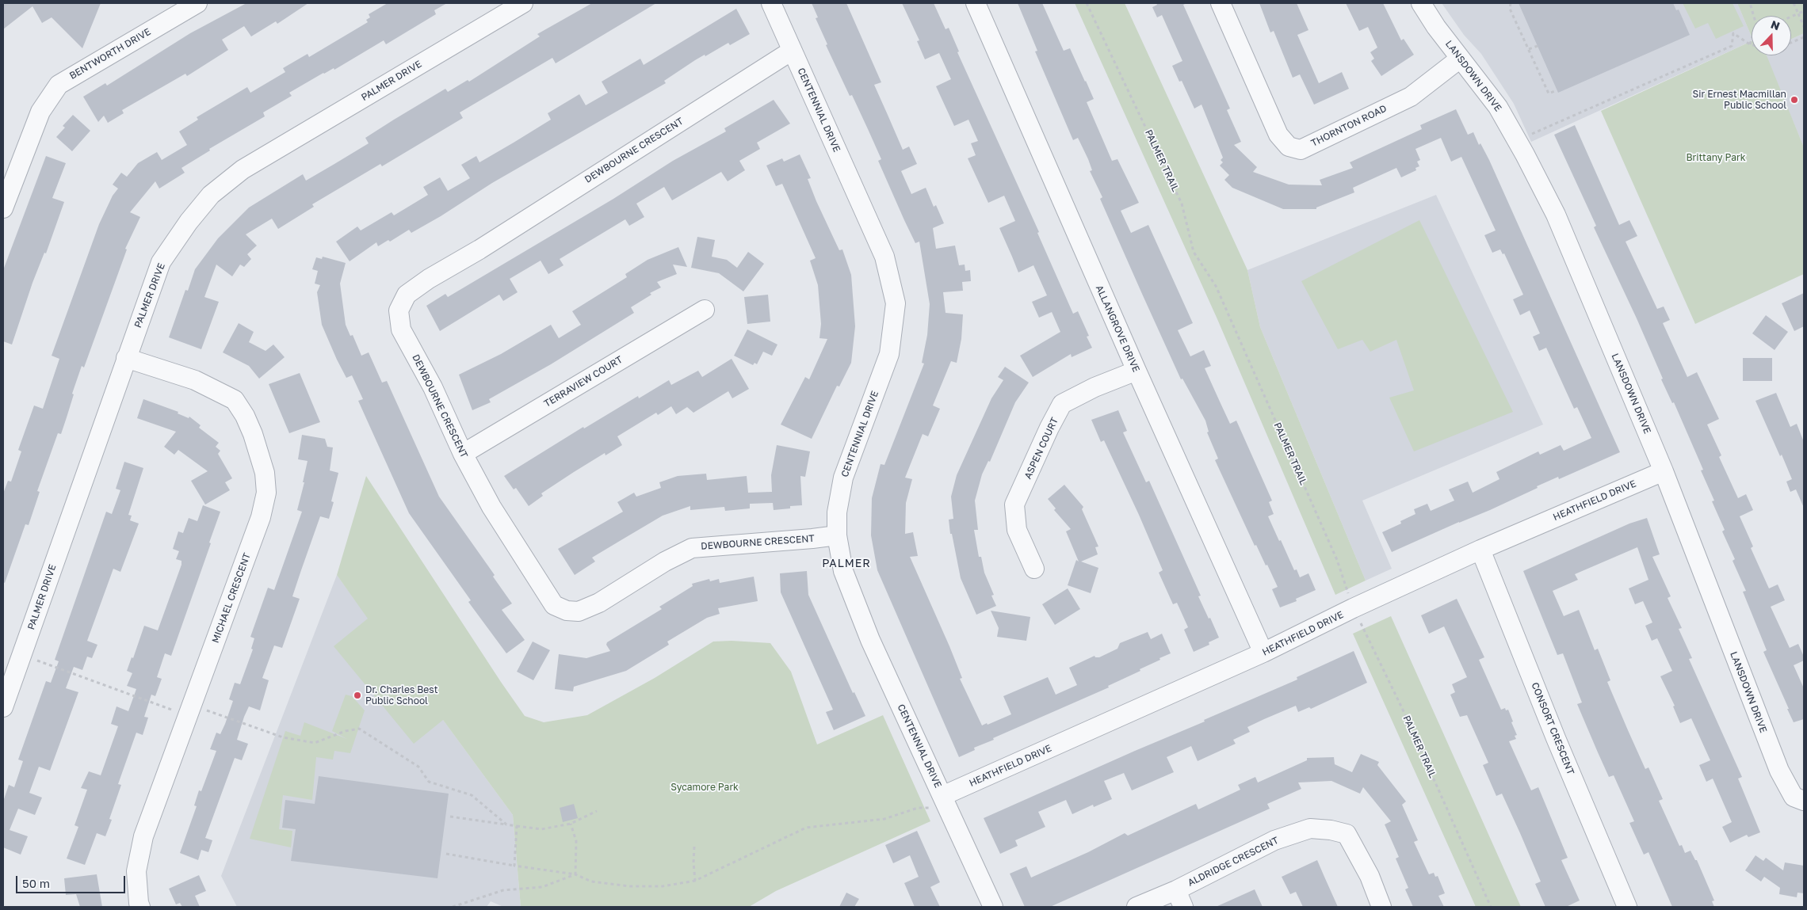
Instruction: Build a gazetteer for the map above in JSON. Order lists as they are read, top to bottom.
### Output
{
  "streets": {
    "street": [
      "BENTWORTH DRIVE",
      "LANSDOWN DRIVE",
      "PALMER DRIVE",
      "CENTENNIAL DRIVE",
      "THORNTON ROAD",
      "DEWBOURNE CRESCENT",
      "ALLANGROVE DRIVE",
      "TERRAVIEW COURT",
      "ASPEN COURT",
      "HEATHFIELD DRIVE",
      "MICHAEL CRESCENT",
      "CONSORT CRESCENT",
      "ALDRIDGE CRESCENT"
    ],
    "path": ["PALMER TRAIL"]
  },
  "crossings": [
    ["LANSDOWN DRIVE", "THORNTON ROAD"],
    ["LANSDOWN DRIVE", "HEATHFIELD DRIVE"],
    ["PALMER DRIVE", "MICHAEL CRESCENT"],
    ["CENTENNIAL DRIVE", "DEWBOURNE CRESCENT"],
    ["CENTENNIAL DRIVE", "HEATHFIELD DRIVE"],
    ["DEWBOURNE CRESCENT", "TERRAVIEW COURT"],
    ["PALMER TRAIL", "HEATHFIELD DRIVE"],
    ["ALLANGROVE DRIVE", "ASPEN COURT"],
    ["ALLANGROVE DRIVE", "HEATHFIELD DRIVE"],
    ["HEATHFIELD DRIVE", "CONSORT CRESCENT"]
  ],
  "districts": ["PALMER"],
  "parks": ["Brittany Park", "Sycamore Park"],
  "places": ["Sir Ernest Macmillan Public School", "Dr. Charles Best Public School"],
  "scale_bar": "50 m",
  "north": "top"
}
